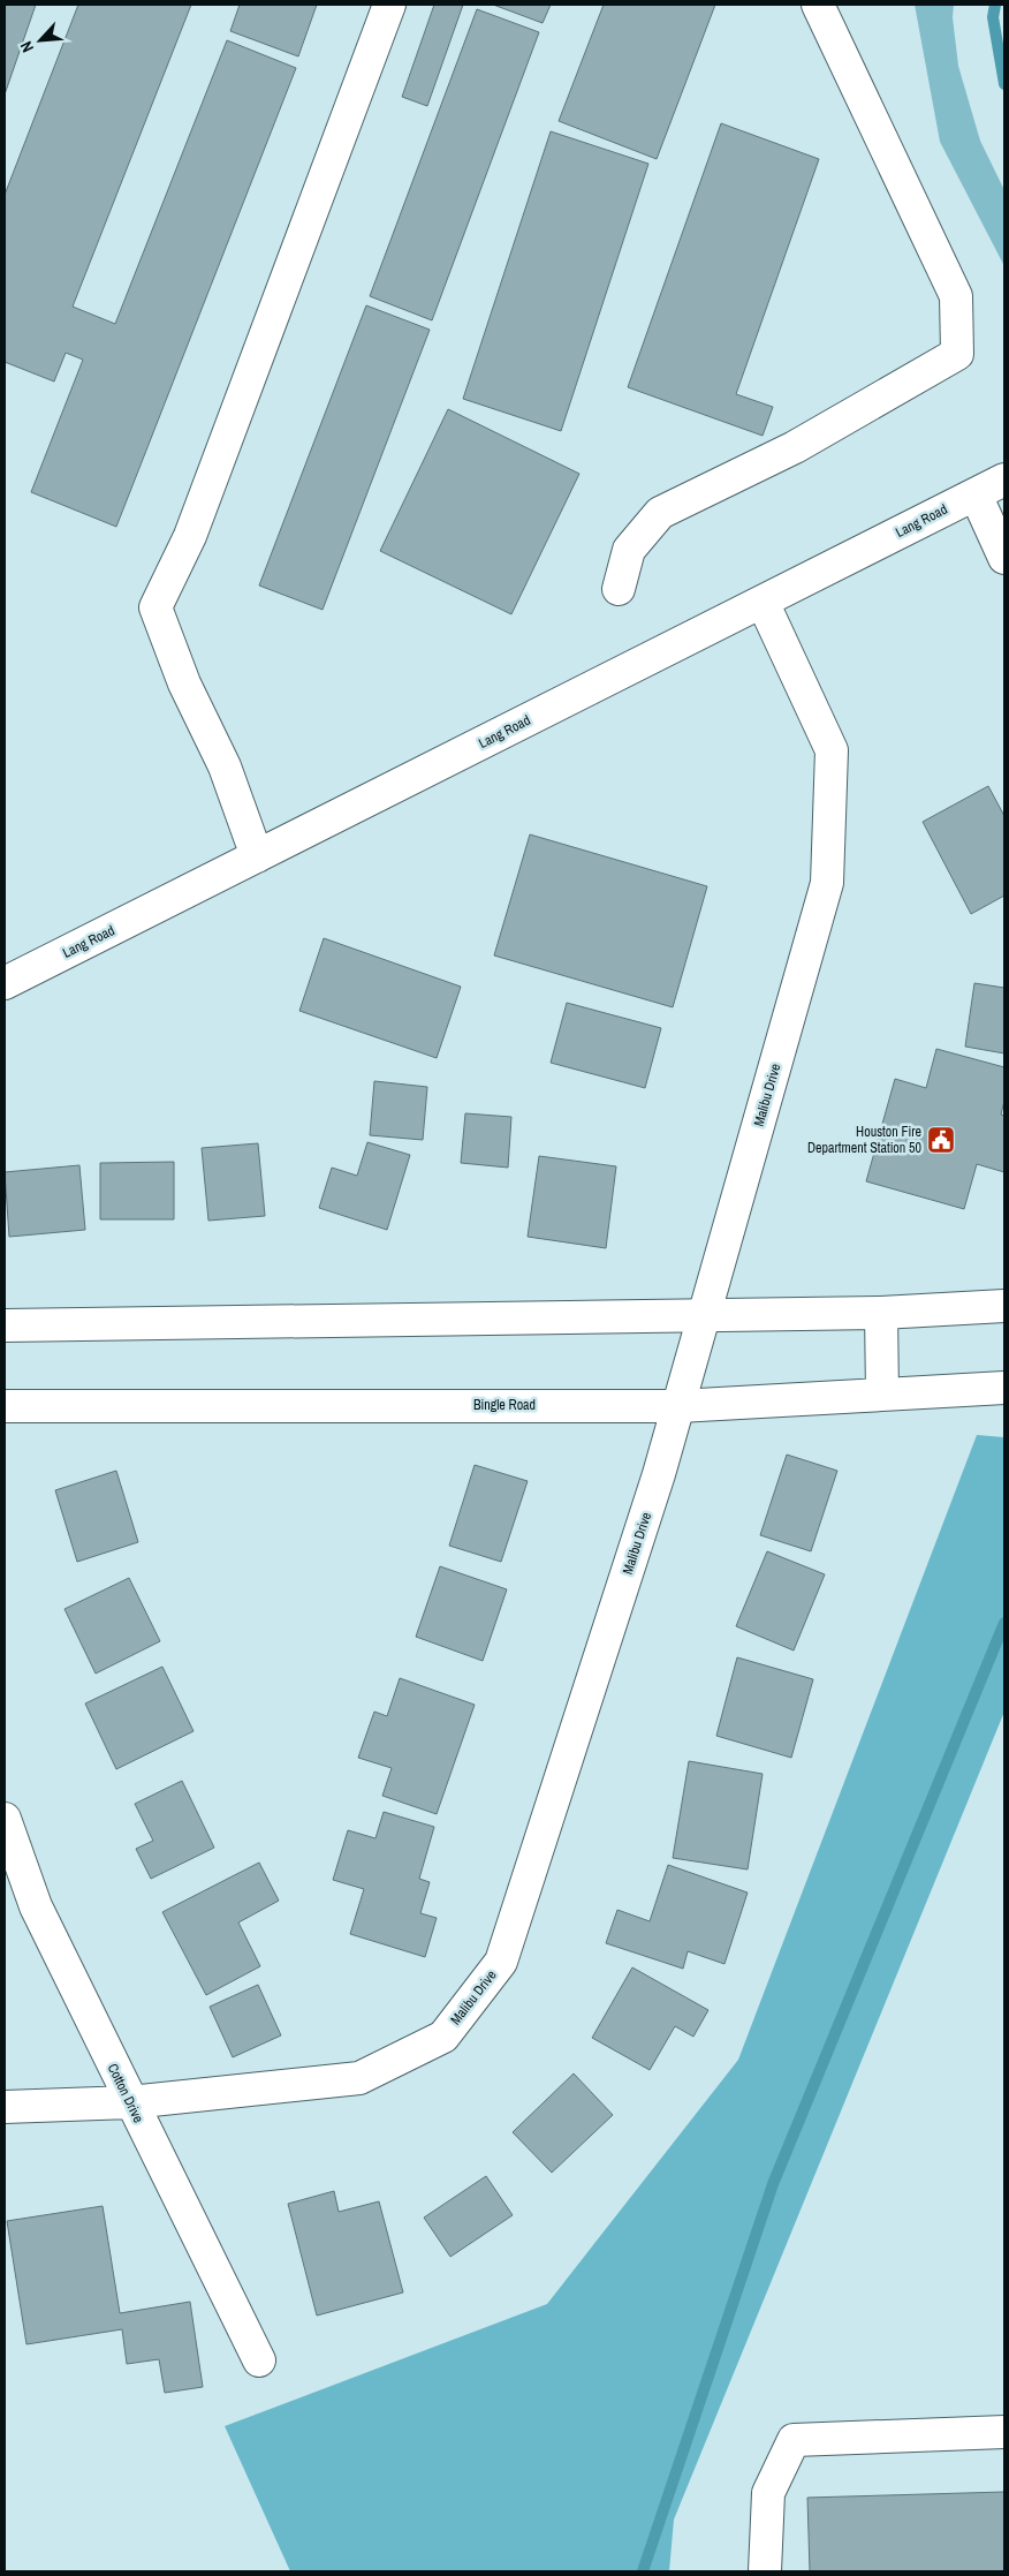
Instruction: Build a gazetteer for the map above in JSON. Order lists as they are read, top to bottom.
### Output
{
  "streets": {
    "street": [
      "Lang Road",
      "Malibu Drive",
      "Bingle Road",
      "Cotton Drive"
    ]
  },
  "crossings": [
    ["Lang Road", "Malibu Drive"],
    ["Malibu Drive", "Bingle Road"],
    ["Malibu Drive", "Cotton Drive"]
  ],
  "places": {
    "public building": ["Houston Fire Department Station 50"]
  },
  "north": "bottom left"
}
